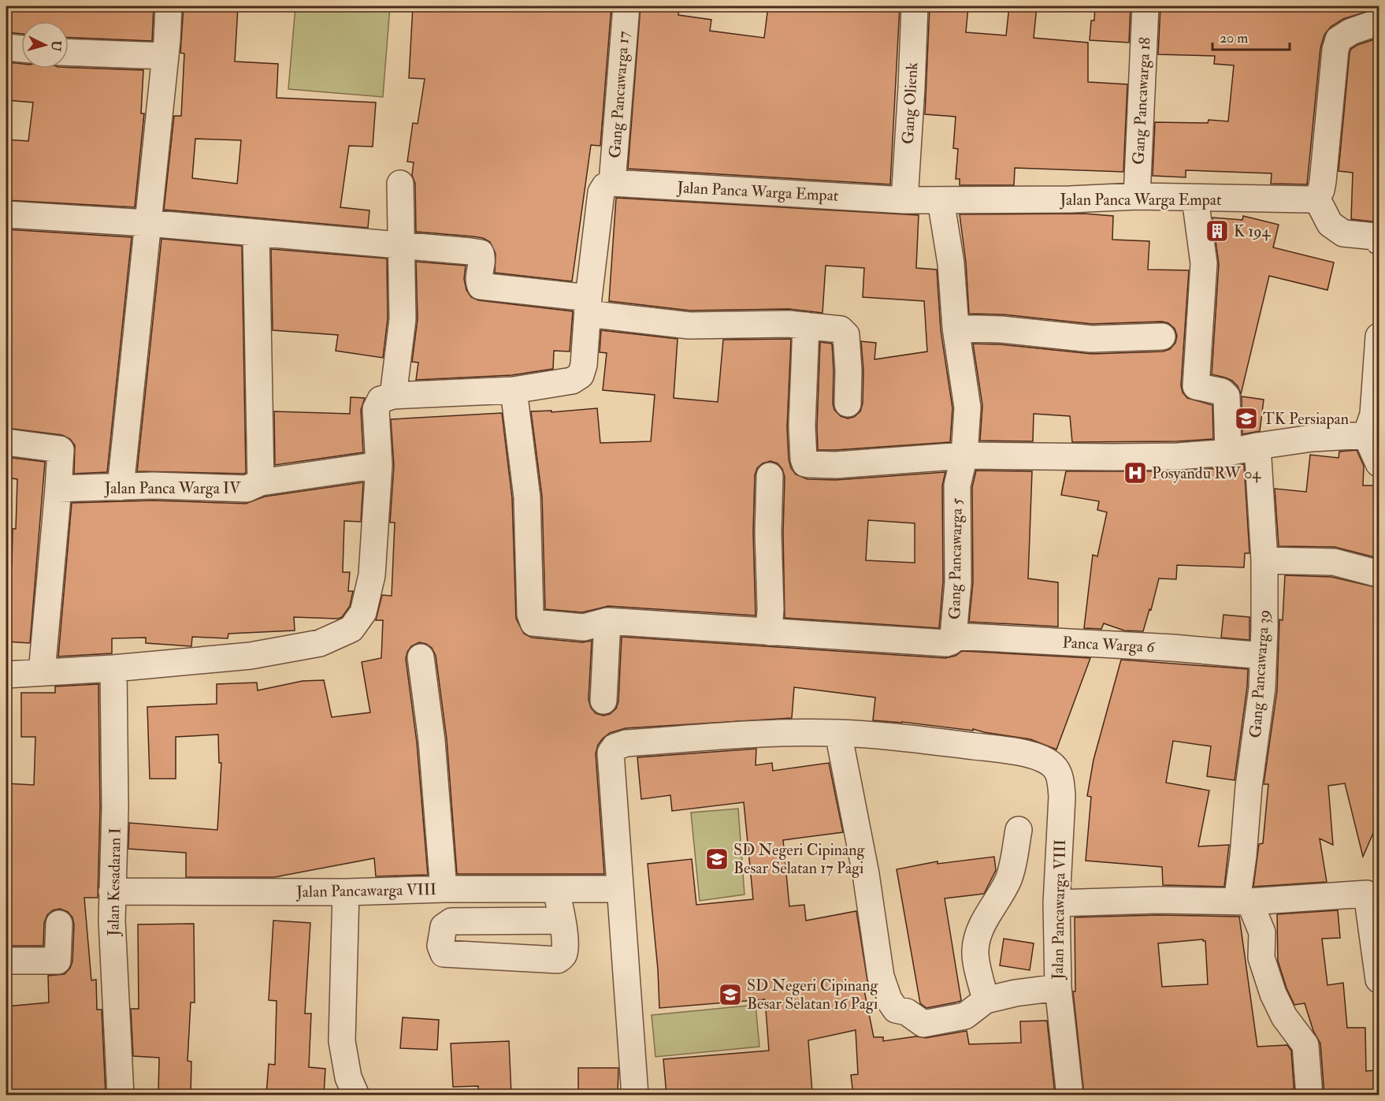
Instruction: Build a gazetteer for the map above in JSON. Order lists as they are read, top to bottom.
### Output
{
  "streets": {
    "street": [
      "Gang Pancawarga 17",
      "Gang Pancawarga 18",
      "Gang Olienk",
      "Jalan Panca Warga Empat",
      "Jalan Panca Warga IV",
      "Gang Pancawarga 5",
      "Panca Warga 6",
      "Gang Pancawarga 39",
      "Jalan Kesadaran I",
      "Jalan Pancawarga VIII"
    ]
  },
  "crossings": [
    ["Gang Pancawarga 17", "Jalan Panca Warga Empat"],
    ["Gang Pancawarga 18", "Jalan Panca Warga Empat"],
    ["Gang Olienk", "Jalan Panca Warga Empat"],
    ["Jalan Panca Warga Empat", "Gang Pancawarga 5"],
    ["Gang Pancawarga 5", "Panca Warga 6"],
    ["Panca Warga 6", "Gang Pancawarga 39"],
    ["Jalan Kesadaran I", "Jalan Pancawarga VIII"]
  ],
  "places": {
    "building": ["K 194"],
    "school or university": ["TK Persiapan", "SD Negeri Cipinang Besar Selatan 17 Pagi", "SD Negeri Cipinang Besar Selatan 16 Pagi"],
    "hospital": ["Posyandu RW 04"]
  },
  "scale_bar": "20 m",
  "north": "right"
}
